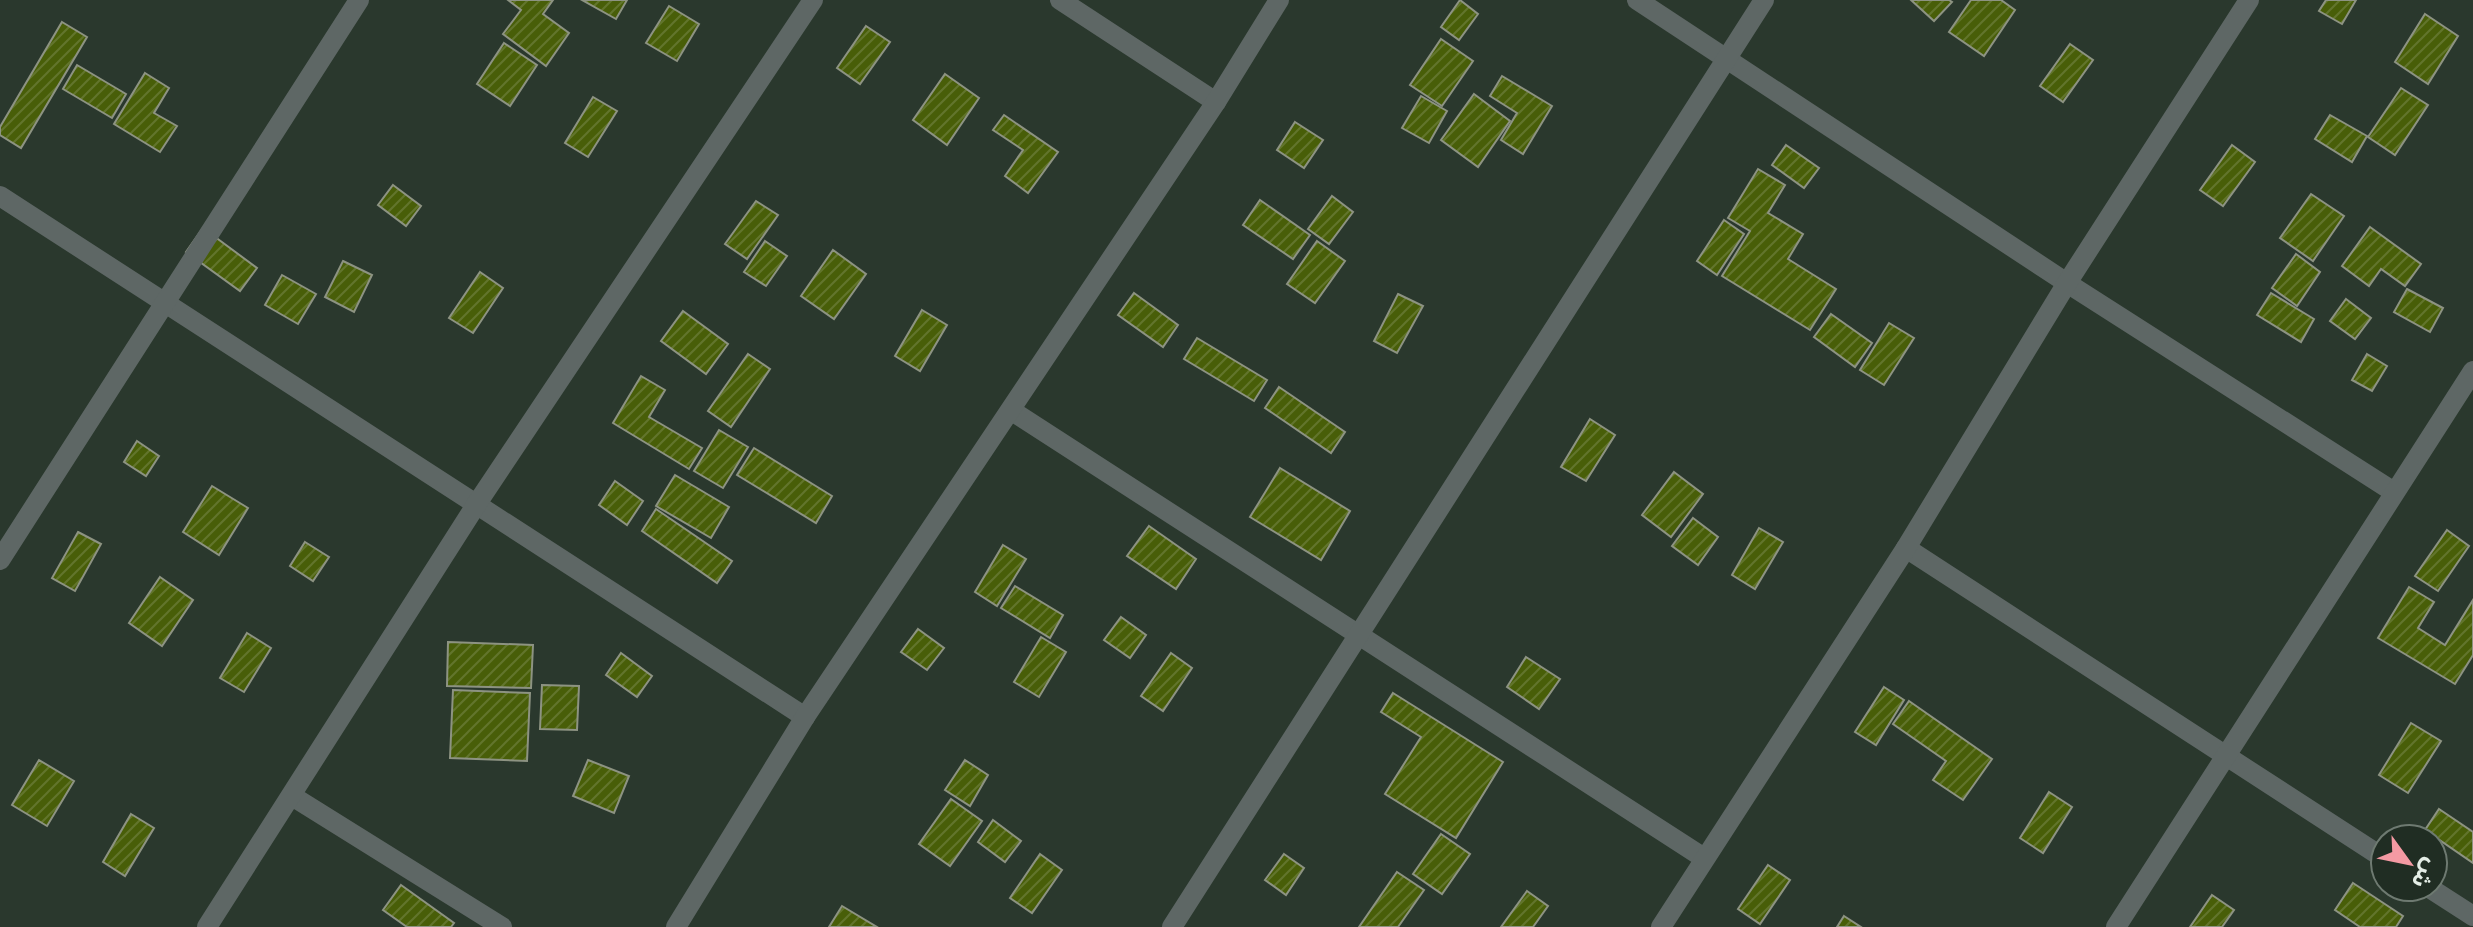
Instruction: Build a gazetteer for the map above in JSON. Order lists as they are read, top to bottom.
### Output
{
  "north": "bottom right"
}
